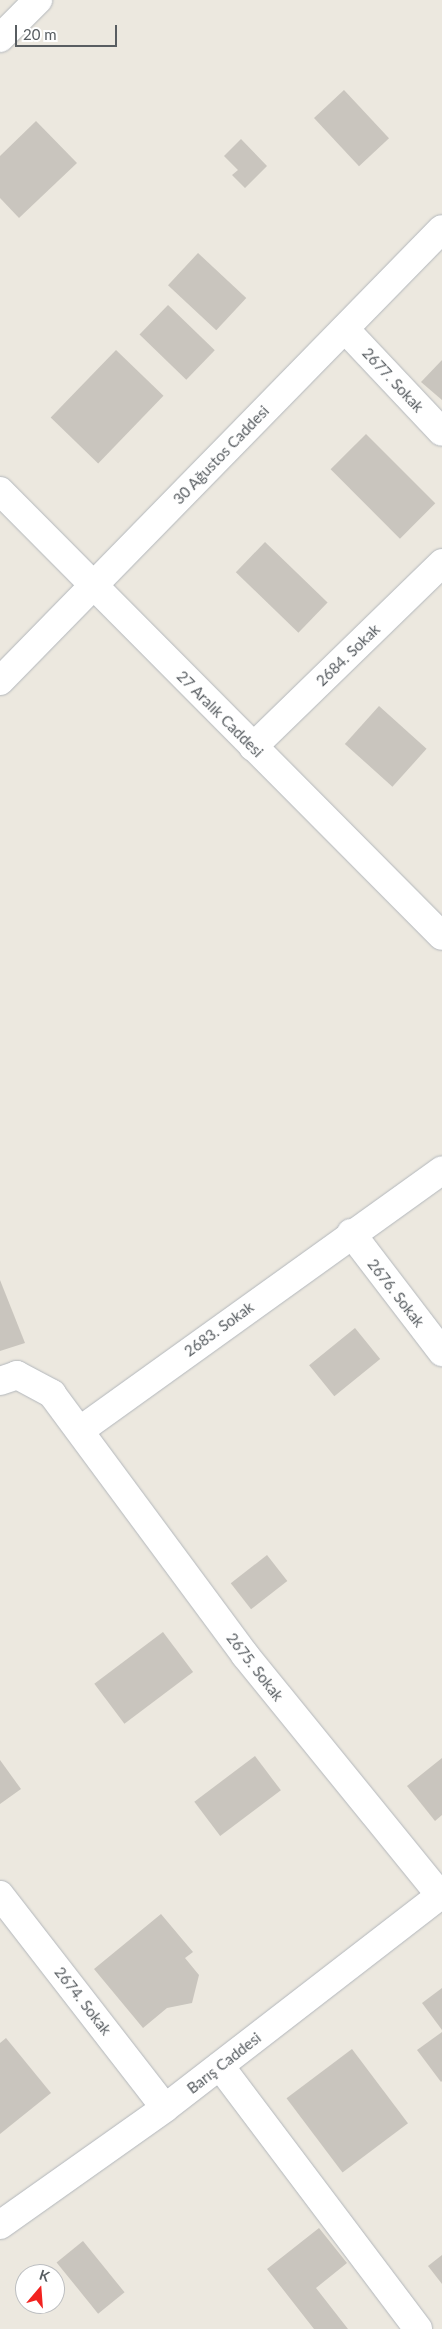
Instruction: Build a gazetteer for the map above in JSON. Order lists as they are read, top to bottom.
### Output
{
  "streets": {
    "street": [
      "2677. Sokak",
      "30 Ağustos Caddesi",
      "2684. Sokak",
      "27 Aralık Caddesi",
      "2676. Sokak",
      "2683. Sokak",
      "2675. Sokak",
      "2674. Sokak",
      "Barış Caddesi"
    ]
  },
  "crossings": [
    ["2677. Sokak", "30 Ağustos Caddesi"],
    ["30 Ağustos Caddesi", "27 Aralık Caddesi"],
    ["2684. Sokak", "27 Aralık Caddesi"],
    ["2676. Sokak", "2683. Sokak"],
    ["2683. Sokak", "2675. Sokak"],
    ["2675. Sokak", "Barış Caddesi"],
    ["2674. Sokak", "Barış Caddesi"]
  ],
  "scale_bar": "20 m",
  "north": "top"
}
